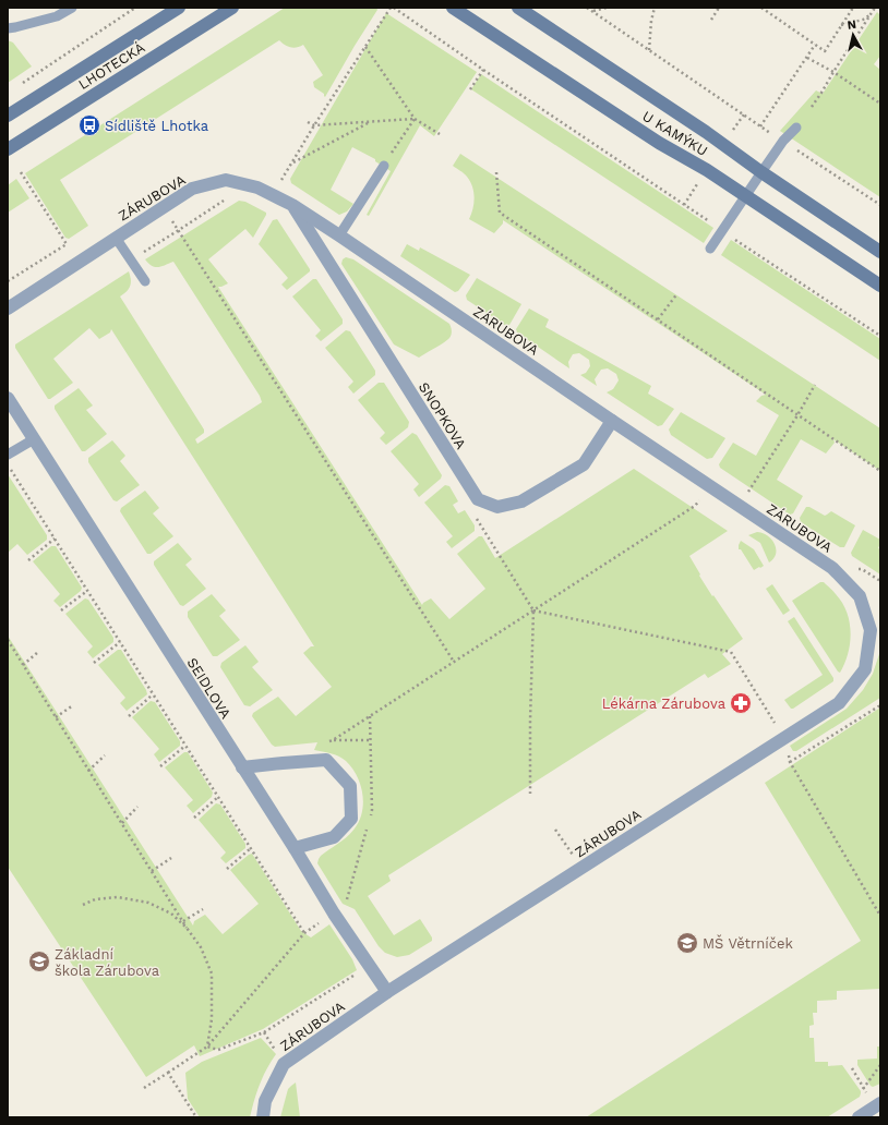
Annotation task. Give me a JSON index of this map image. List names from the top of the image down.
{
  "streets": {
    "street": [
      "LHOTECKÁ",
      "U KAMÝKU",
      "ZÁRUBOVA",
      "SNOPKOVA",
      "SEIDLOVA"
    ]
  },
  "crossings": [
    ["ZÁRUBOVA", "SNOPKOVA"],
    ["ZÁRUBOVA", "SEIDLOVA"]
  ],
  "places": {
    "bus stop": ["Sídliště Lhotka"],
    "pharmacy": ["Lékárna Zárubova"],
    "school or university": ["MŠ Větrníček", "Základní škola Zárubova"]
  },
  "north": "top"
}
